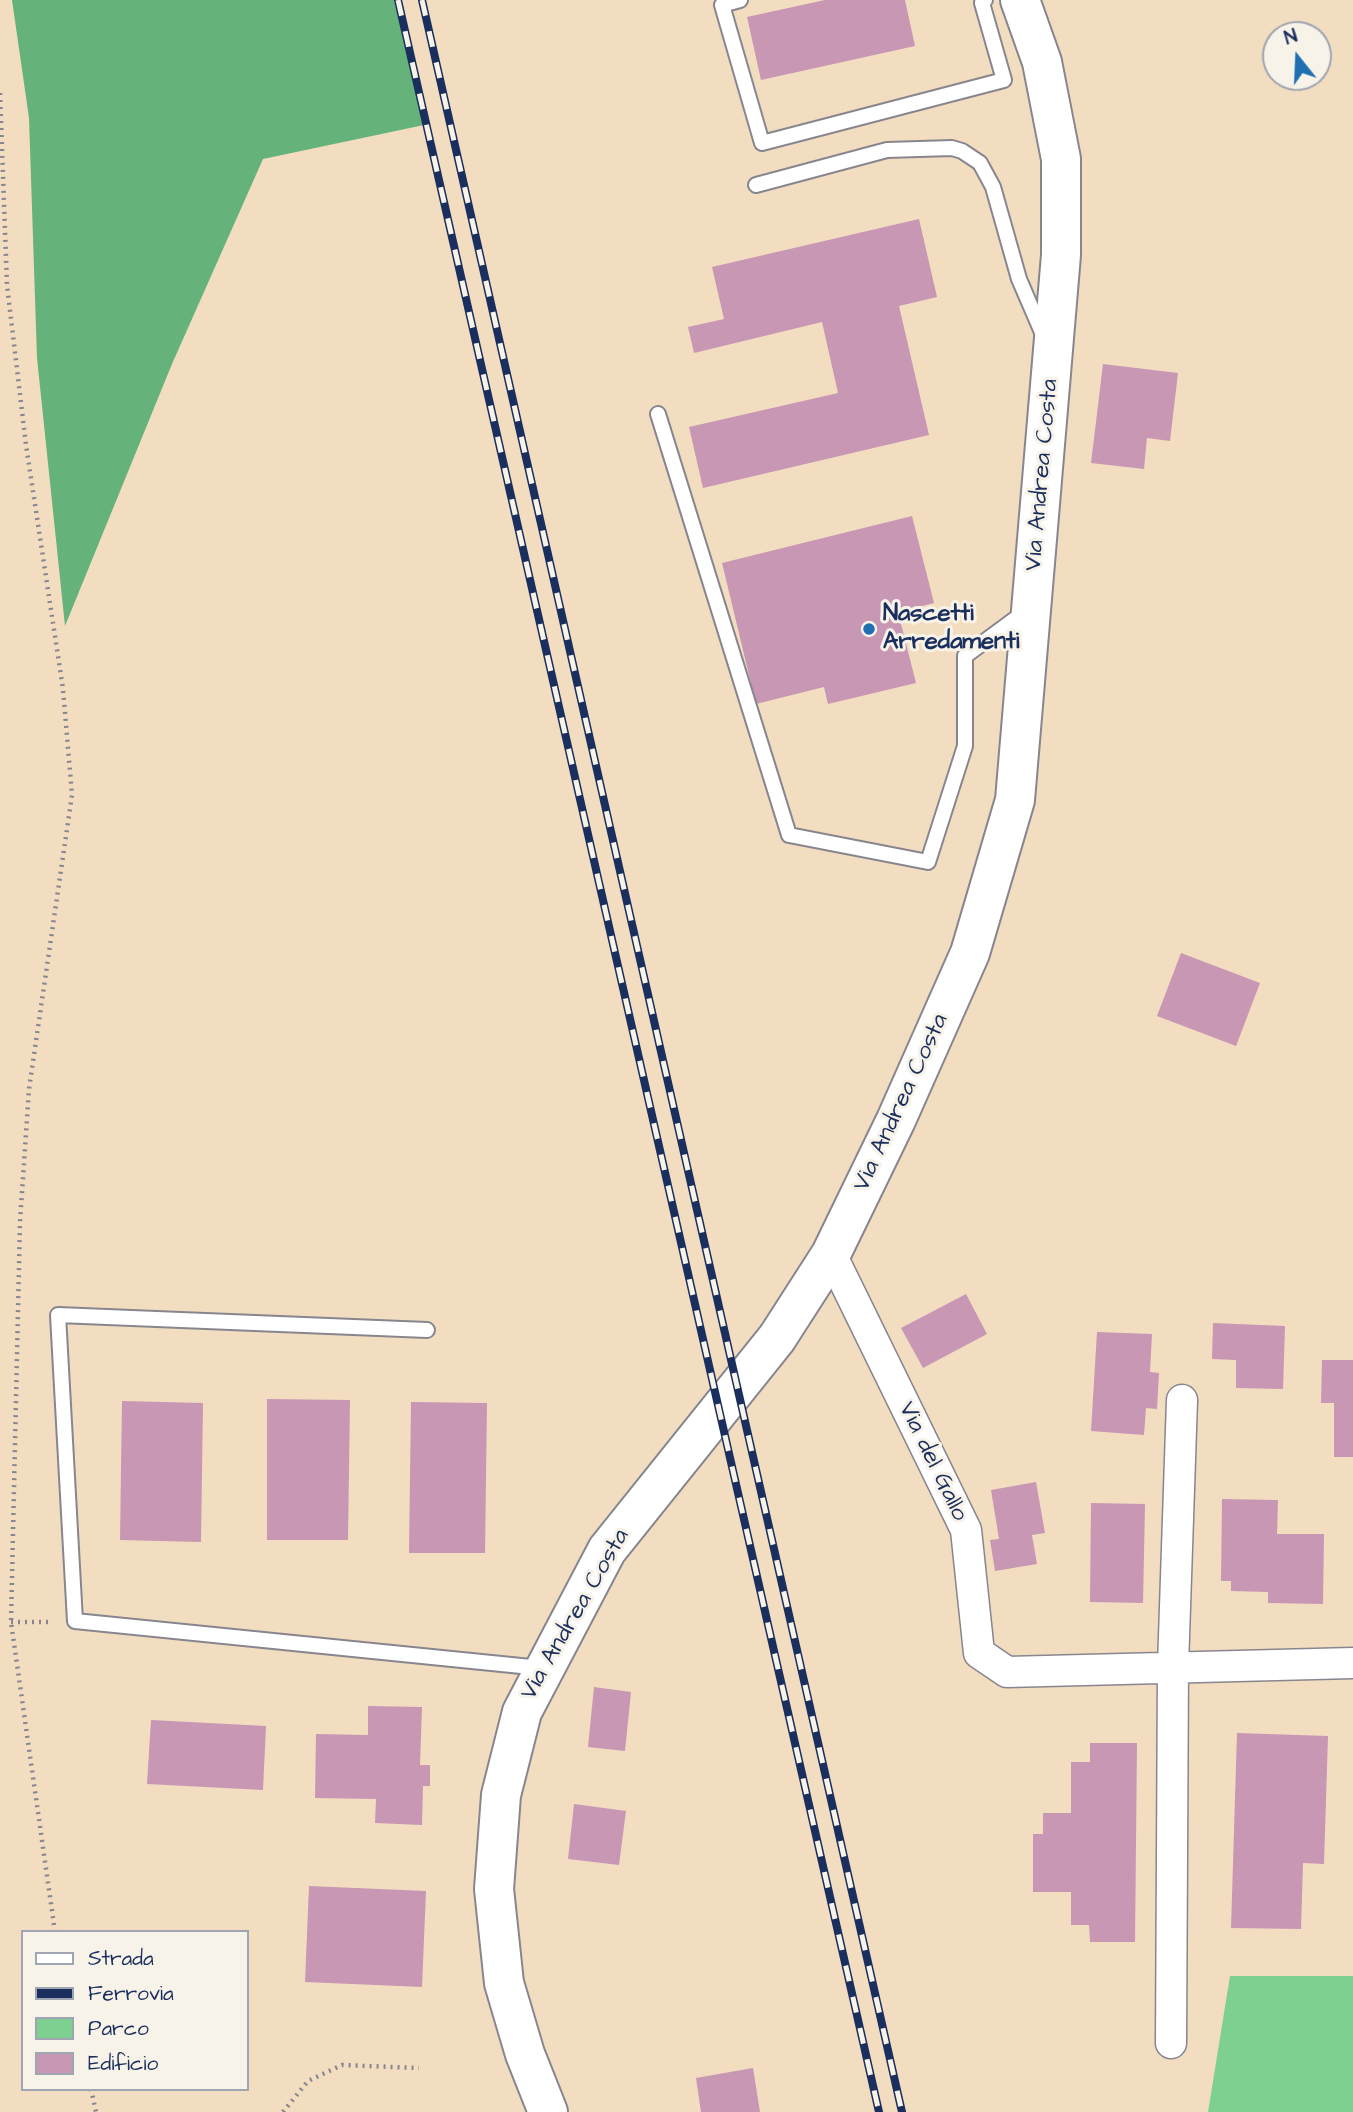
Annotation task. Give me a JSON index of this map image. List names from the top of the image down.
{
  "streets": {
    "main road": ["Via Andrea Costa"],
    "street": ["Via del Gallo"]
  },
  "crossings": [
    ["Via Andrea Costa", "Via del Gallo"]
  ],
  "places": ["Nascetti Arredamenti"],
  "legend": [
    "Strada",
    "Ferrovia",
    "Parco",
    "Edificio"
  ],
  "north": "top"
}
